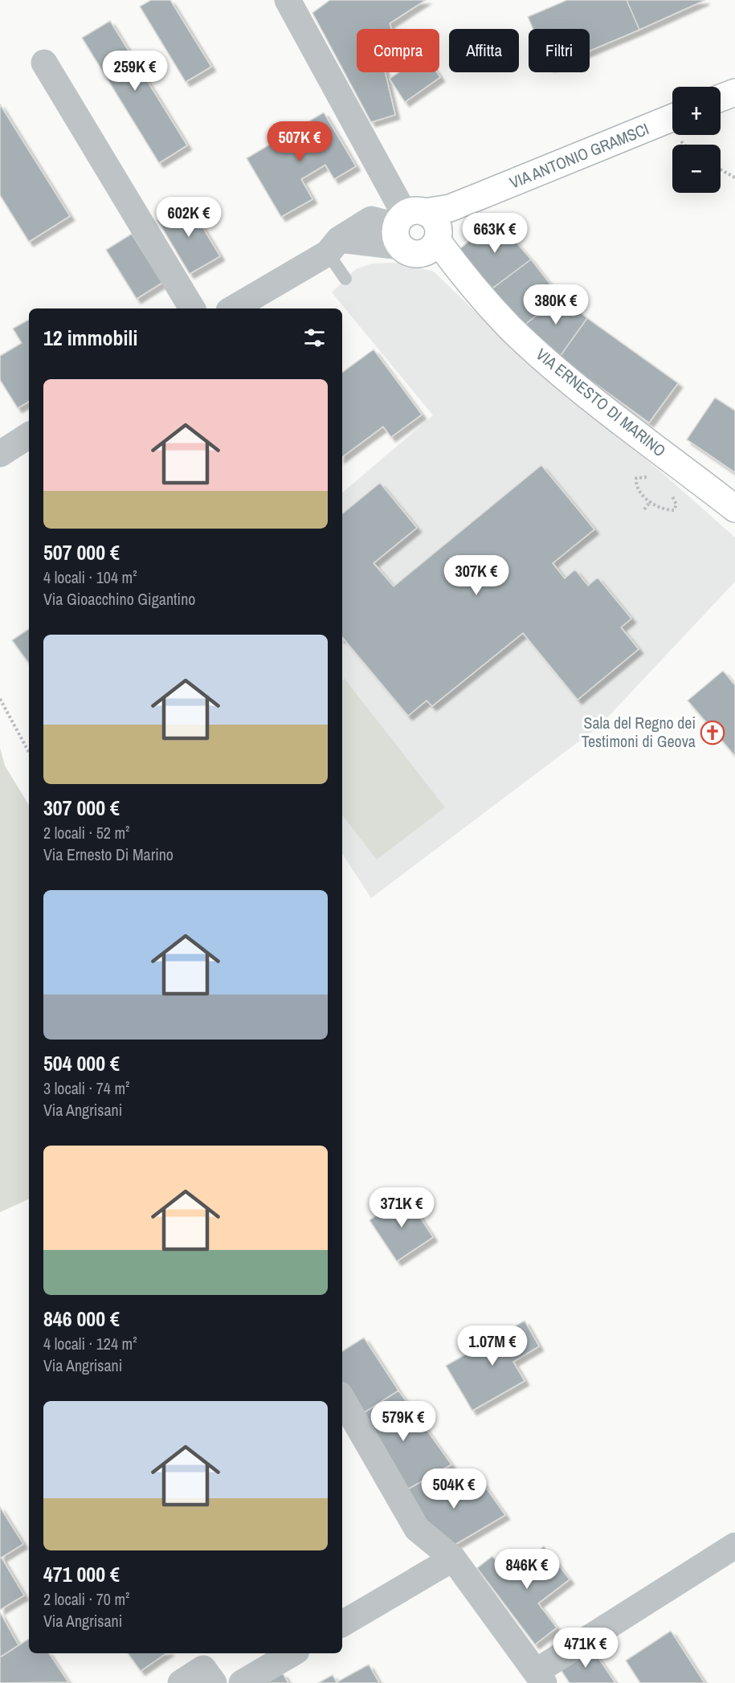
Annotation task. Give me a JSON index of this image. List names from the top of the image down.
{
  "streets": {
    "street": ["VIA ANTONIO GRAMSCI", "VIA ERNESTO DI MARINO"]
  },
  "crossings": [
    ["VIA ANTONIO GRAMSCI", "VIA ERNESTO DI MARINO"]
  ],
  "places": {
    "church": ["Sala del Regno dei Testimoni di Geova"]
  },
  "page": {
    "chip": ["Compra", "Affitta", "Filtri"],
    "price": [
      "259K €",
      "507K €",
      "602K €",
      "663K €",
      "380K €",
      "307K €",
      "371K €",
      "1.07M €",
      "579K €",
      "504K €",
      "846K €",
      "471K €"
    ],
    "map_buttons": ["+", "−"],
    "heading": "12 immobili",
    "list": [
      {
        "name": "507 000 €",
        "note": "4 locali · 104 m² · Via Gioacchino Gigantino"
      },
      {
        "name": "307 000 €",
        "note": "2 locali · 52 m² · Via Ernesto Di Marino"
      },
      {
        "name": "504 000 €",
        "note": "3 locali · 74 m² · Via Angrisani"
      },
      {
        "name": "846 000 €",
        "note": "4 locali · 124 m² · Via Angrisani"
      },
      {
        "name": "471 000 €",
        "note": "2 locali · 70 m² · Via Angrisani"
      }
    ]
  }
}
